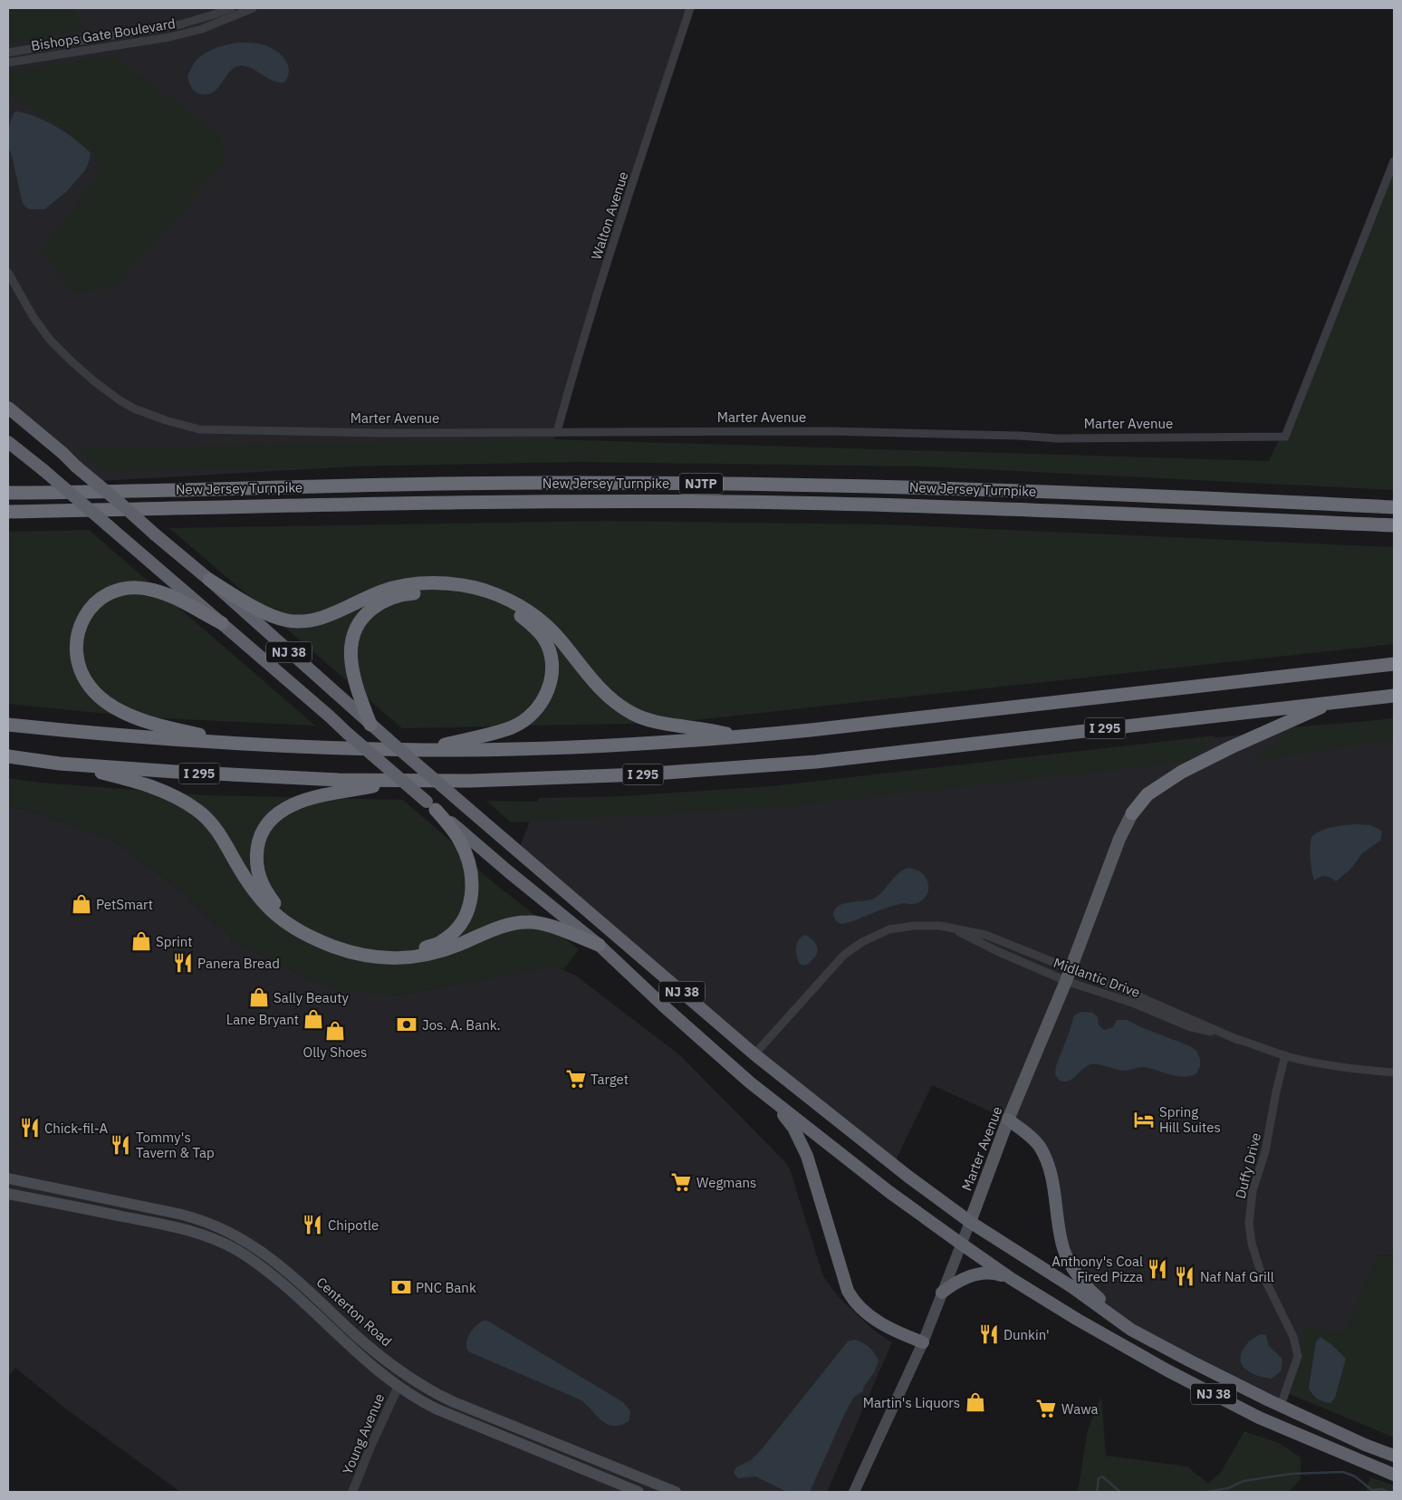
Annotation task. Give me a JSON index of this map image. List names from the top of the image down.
{
  "streets": {
    "highway": [
      "New Jersey Turnpike",
      "NJTP",
      "NJ 38",
      "I 295"
    ],
    "main road": ["Marter Avenue", "Centerton Road"],
    "street": [
      "Bishops Gate Boulevard",
      "Walton Avenue",
      "Midlantic Drive",
      "Duffy Drive",
      "Young Avenue"
    ]
  },
  "crossings": [
    ["Walton Avenue", "Marter Avenue"],
    ["Marter Avenue", "NJ 38"],
    ["Marter Avenue", "Midlantic Drive"],
    ["NJ 38", "Midlantic Drive"],
    ["NJ 38", "Duffy Drive"],
    ["Midlantic Drive", "Duffy Drive"],
    ["Centerton Road", "Young Avenue"]
  ],
  "places": {
    "shop": [
      "PetSmart",
      "Sprint",
      "Sally Beauty",
      "Lane Bryant",
      "Olly Shoes",
      "Martin's Liquors"
    ],
    "restaurant": [
      "Panera Bread",
      "Chick-fil-A",
      "Tommy's Tavern & Tap",
      "Chipotle",
      "Anthony's Coal Fired Pizza",
      "Naf Naf Grill",
      "Dunkin'"
    ],
    "bank": ["Jos. A. Bank.", "PNC Bank"],
    "supermarket": ["Target", "Wegmans", "Wawa"],
    "hotel": ["Spring Hill Suites"]
  }
}
